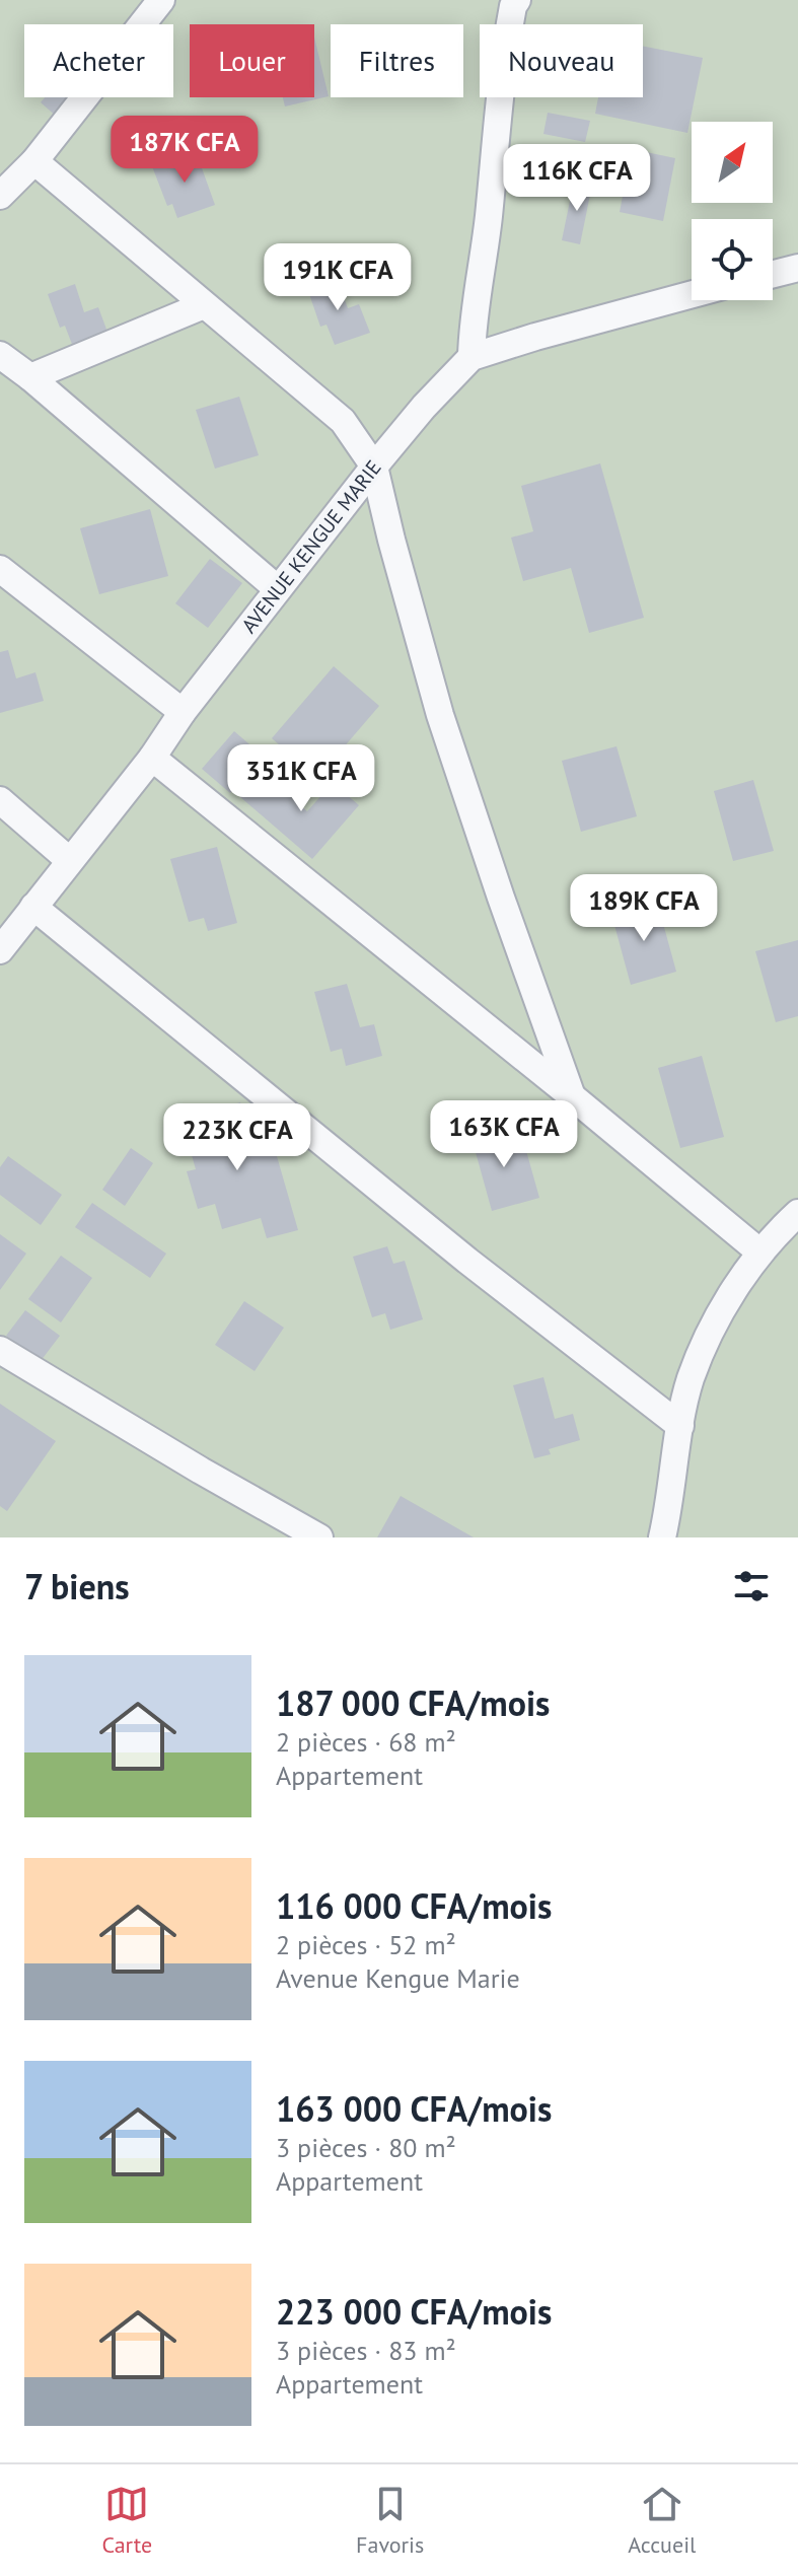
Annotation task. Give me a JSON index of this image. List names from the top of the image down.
{
  "streets": {
    "street": ["AVENUE KENGUE MARIE"]
  },
  "north": "top right",
  "page": {
    "chip": [
      "Acheter",
      "Louer",
      "Filtres",
      "Nouveau"
    ],
    "price": [
      "187K CFA",
      "116K CFA",
      "191K CFA",
      "351K CFA",
      "189K CFA",
      "163K CFA",
      "223K CFA"
    ],
    "heading": "7 biens",
    "list": [
      {
        "name": "187 000 CFA/mois",
        "note": "2 pièces · 68 m² · Appartement"
      },
      {
        "name": "116 000 CFA/mois",
        "note": "2 pièces · 52 m² · Avenue Kengue Marie"
      },
      {
        "name": "163 000 CFA/mois",
        "note": "3 pièces · 80 m² · Appartement"
      },
      {
        "name": "223 000 CFA/mois",
        "note": "3 pièces · 83 m² · Appartement"
      }
    ],
    "tabs": ["Carte", "Favoris", "Accueil"]
  }
}
